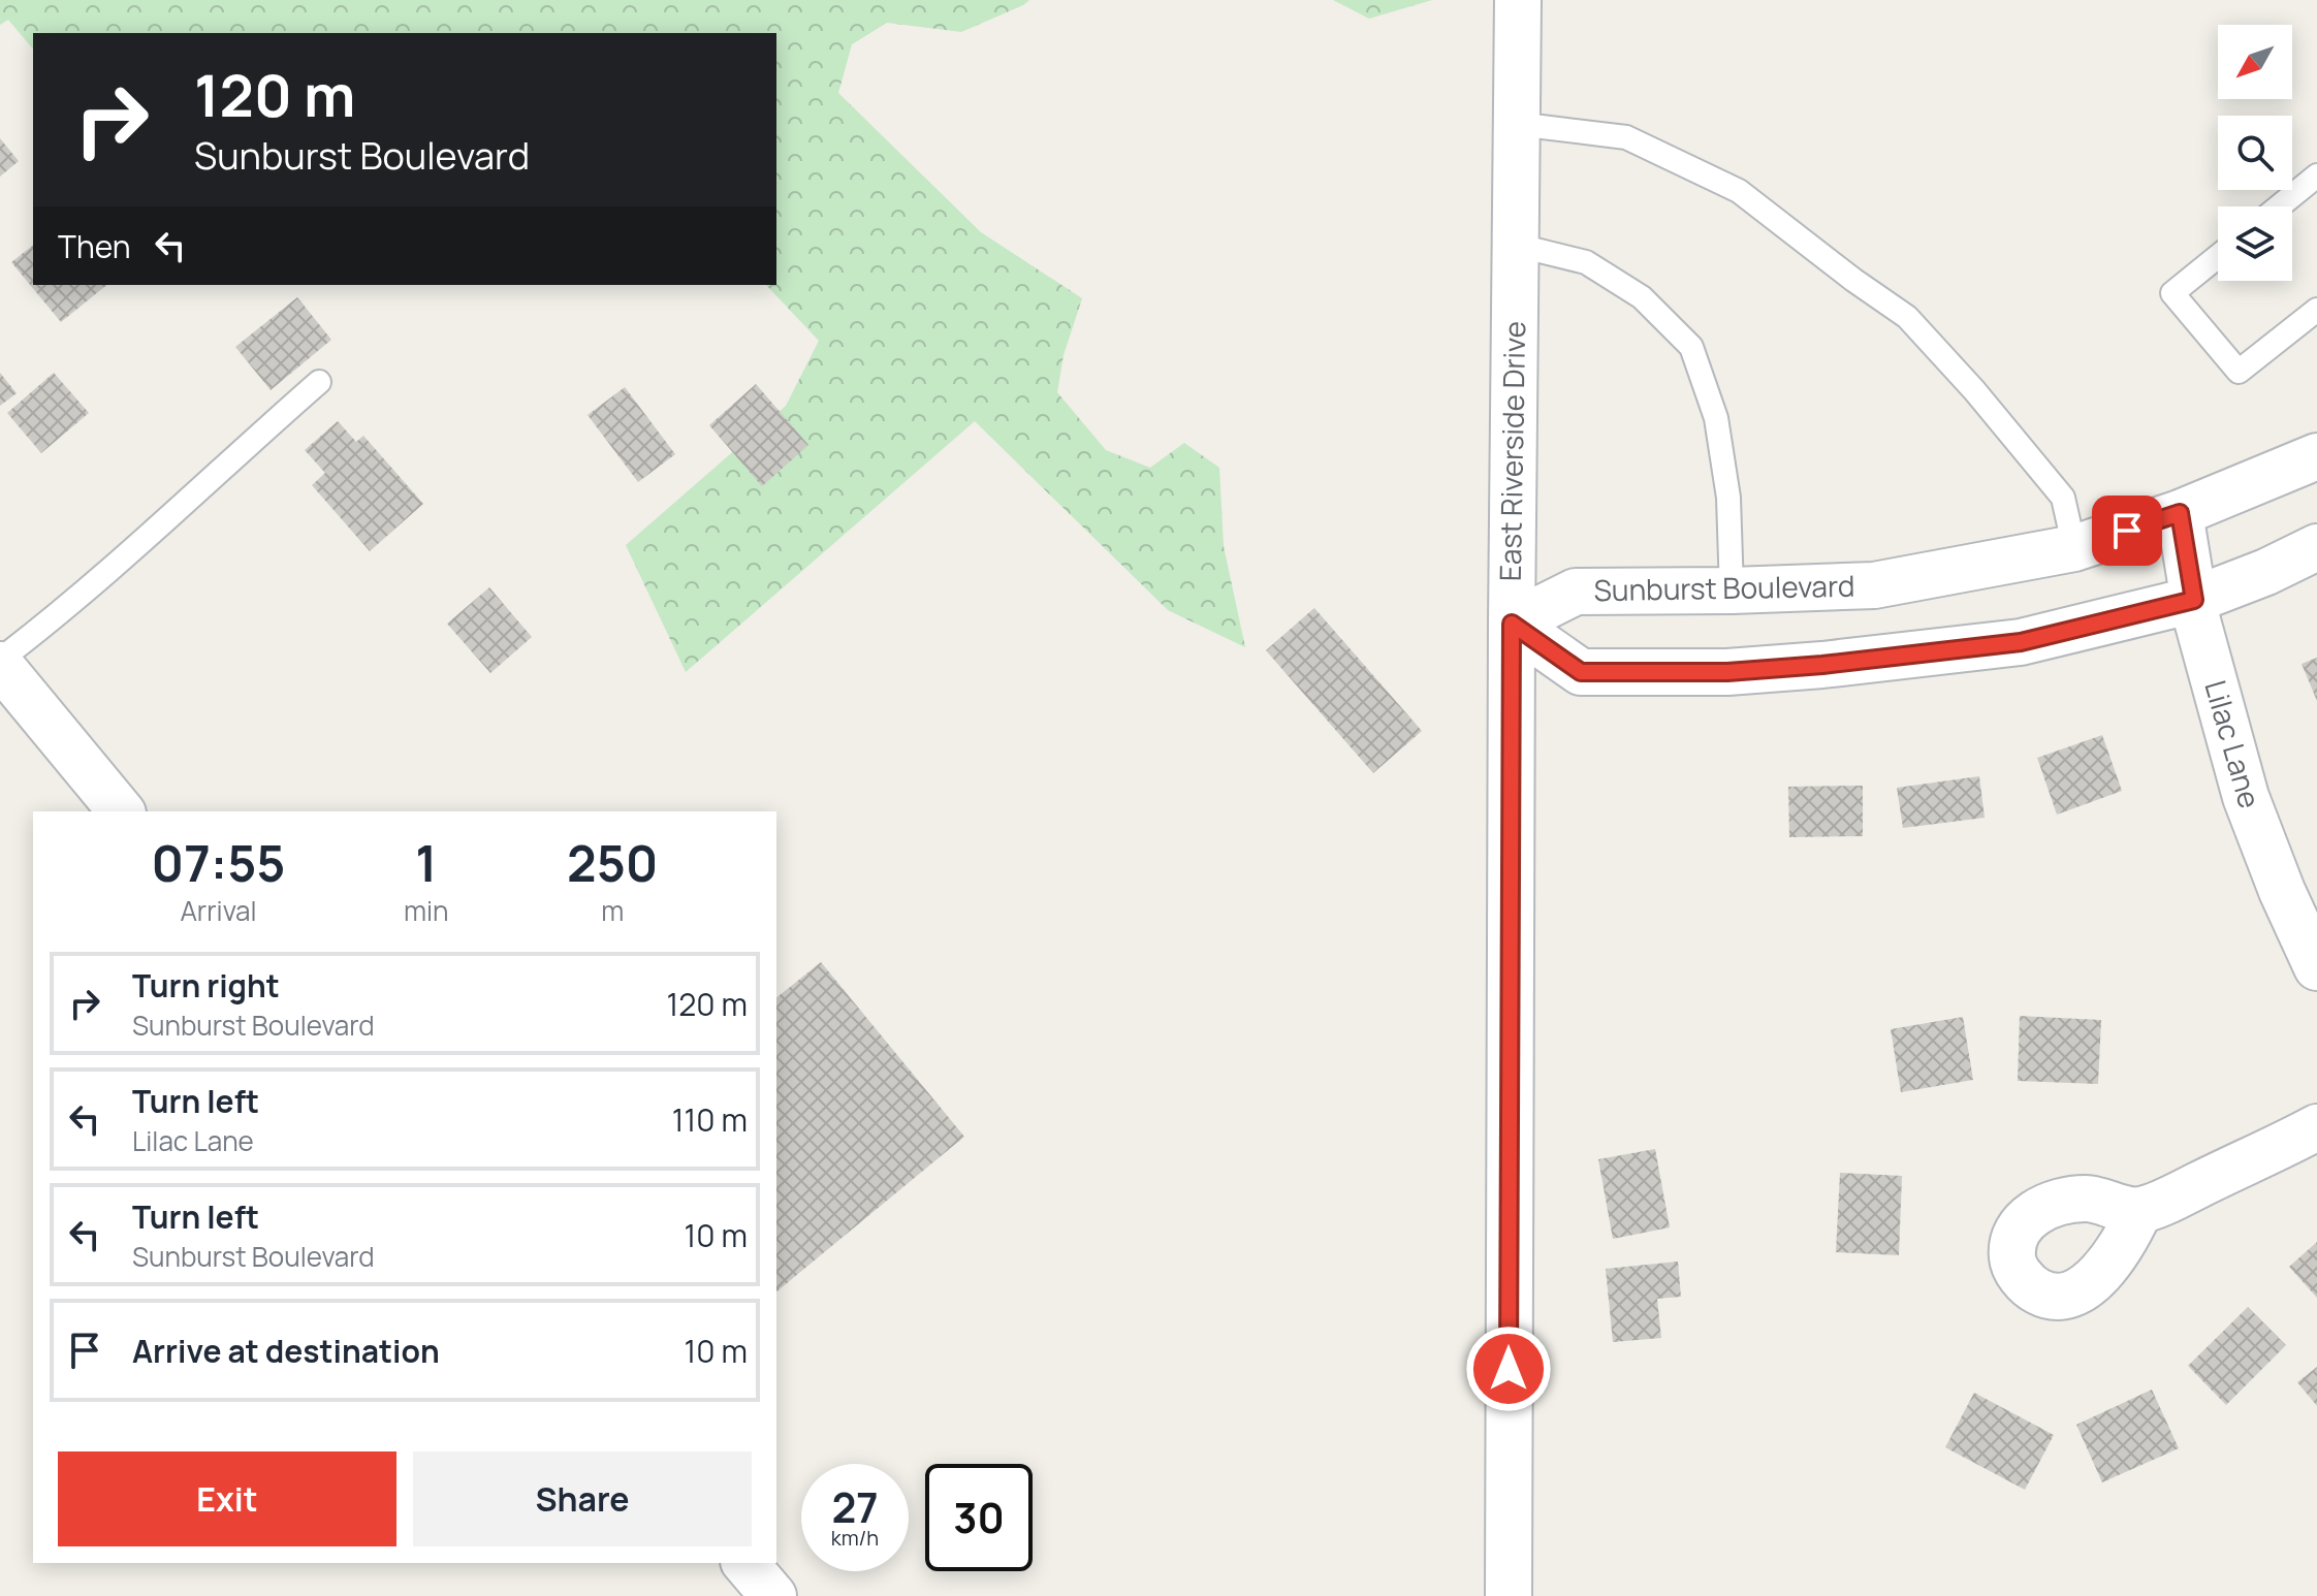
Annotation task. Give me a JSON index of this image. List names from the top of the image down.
{
  "streets": {
    "street": ["East Riverside Drive", "Sunburst Boulevard", "Lilac Lane"]
  },
  "crossings": [
    ["East Riverside Drive", "Sunburst Boulevard"],
    ["Sunburst Boulevard", "Lilac Lane"]
  ],
  "north": "bottom left",
  "page": {
    "turn": ["120 m", "Sunburst Boulevard"],
    "then": "Then",
    "eta": [
      "07:55",
      "Arrival",
      "1",
      "min",
      "250",
      "m"
    ],
    "list": [
      {
        "name": "Turn right",
        "note": "Sunburst Boulevard",
        "value": "120 m"
      },
      {
        "name": "Turn left",
        "note": "Lilac Lane",
        "value": "110 m"
      },
      {
        "name": "Turn left",
        "note": "Sunburst Boulevard",
        "value": "10 m"
      },
      {
        "name": "Arrive at destination",
        "value": "10 m"
      }
    ],
    "buttons": ["Exit", "Share"],
    "speed": "27 km/h",
    "limit": "30"
  }
}
